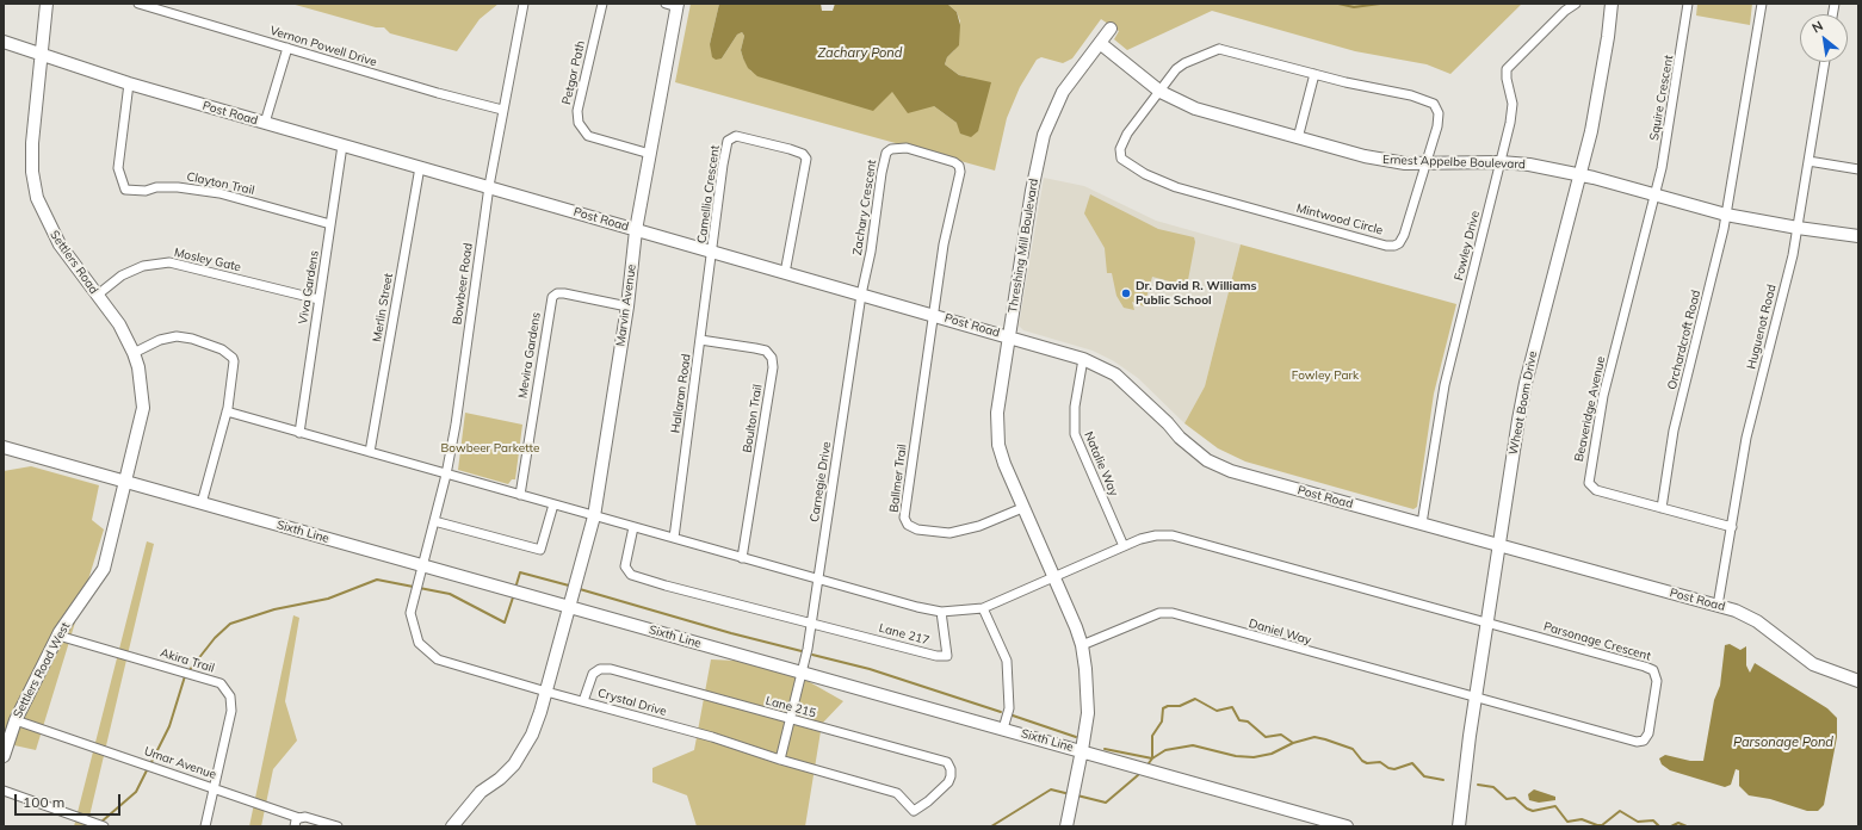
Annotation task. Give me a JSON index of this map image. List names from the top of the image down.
{
  "streets": {
    "street": [
      "Vernon Powell Drive",
      "Petgor Path",
      "Squire Crescent",
      "Post Road",
      "Ernest Appelbe Boulevard",
      "Clayton Trail",
      "Camellia Crescent",
      "Zachary Crescent",
      "Mintwood Circle",
      "Threshing Mill Boulevard",
      "Fowley Drive",
      "Mosley Gate",
      "Settlers Road",
      "Bowbeer Road",
      "Viva Gardens",
      "Marvin Avenue",
      "Merlin Street",
      "Huguenot Road",
      "Orchardcroft Road",
      "Mevira Gardens",
      "Hallaran Road",
      "Wheat Boom Drive",
      "Beaveridge Avenue",
      "Boulton Trail",
      "Natalie Way",
      "Ballmer Trail",
      "Carnegie Drive",
      "Sixth Line",
      "Daniel Way",
      "Lane 217",
      "Parsonage Crescent",
      "Akira Trail",
      "Settlers Road West",
      "Crystal Drive",
      "Lane 215",
      "Umar Avenue"
    ]
  },
  "crossings": [
    ["Vernon Powell Drive", "Bowbeer Road"],
    ["Petgor Path", "Marvin Avenue"],
    ["Squire Crescent", "Ernest Appelbe Boulevard"],
    ["Squire Crescent", "Beaveridge Avenue"],
    ["Post Road", "Clayton Trail"],
    ["Post Road", "Camellia Crescent"],
    ["Post Road", "Zachary Crescent"],
    ["Post Road", "Threshing Mill Boulevard"],
    ["Post Road", "Fowley Drive"],
    ["Post Road", "Settlers Road"],
    ["Post Road", "Bowbeer Road"],
    ["Post Road", "Viva Gardens"],
    ["Post Road", "Marvin Avenue"],
    ["Post Road", "Merlin Street"],
    ["Post Road", "Huguenot Road"],
    ["Post Road", "Hallaran Road"],
    ["Post Road", "Wheat Boom Drive"],
    ["Post Road", "Natalie Way"],
    ["Post Road", "Ballmer Trail"],
    ["Post Road", "Carnegie Drive"],
    ["Ernest Appelbe Boulevard", "Mintwood Circle"],
    ["Ernest Appelbe Boulevard", "Threshing Mill Boulevard"],
    ["Ernest Appelbe Boulevard", "Fowley Drive"],
    ["Ernest Appelbe Boulevard", "Huguenot Road"],
    ["Ernest Appelbe Boulevard", "Orchardcroft Road"],
    ["Ernest Appelbe Boulevard", "Wheat Boom Drive"],
    ["Ernest Appelbe Boulevard", "Beaveridge Avenue"],
    ["Clayton Trail", "Viva Gardens"],
    ["Camellia Crescent", "Hallaran Road"],
    ["Zachary Crescent", "Ballmer Trail"],
    ["Zachary Crescent", "Carnegie Drive"],
    ["Threshing Mill Boulevard", "Ballmer Trail"],
    ["Threshing Mill Boulevard", "Sixth Line"],
    ["Threshing Mill Boulevard", "Daniel Way"],
    ["Mosley Gate", "Settlers Road"],
    ["Mosley Gate", "Viva Gardens"],
    ["Settlers Road", "Sixth Line"],
    ["Settlers Road", "Settlers Road West"],
    ["Bowbeer Road", "Sixth Line"],
    ["Bowbeer Road", "Crystal Drive"],
    ["Marvin Avenue", "Mevira Gardens"],
    ["Marvin Avenue", "Sixth Line"],
    ["Marvin Avenue", "Crystal Drive"],
    ["Huguenot Road", "Beaveridge Avenue"],
    ["Orchardcroft Road", "Beaveridge Avenue"],
    ["Hallaran Road", "Boulton Trail"],
    ["Wheat Boom Drive", "Daniel Way"],
    ["Wheat Boom Drive", "Parsonage Crescent"],
    ["Carnegie Drive", "Sixth Line"],
    ["Carnegie Drive", "Lane 217"],
    ["Carnegie Drive", "Crystal Drive"],
    ["Carnegie Drive", "Lane 215"],
    ["Sixth Line", "Settlers Road West"],
    ["Sixth Line", "Crystal Drive"],
    ["Daniel Way", "Parsonage Crescent"],
    ["Akira Trail", "Settlers Road West"],
    ["Akira Trail", "Umar Avenue"],
    ["Settlers Road West", "Umar Avenue"],
    ["Crystal Drive", "Lane 215"]
  ],
  "water": ["Zachary Pond", "Parsonage Pond"],
  "parks": ["Fowley Park", "Bowbeer Parkette"],
  "places": ["Dr. David R. Williams Public School"],
  "scale_bar": "100 m",
  "north": "top left"
}
